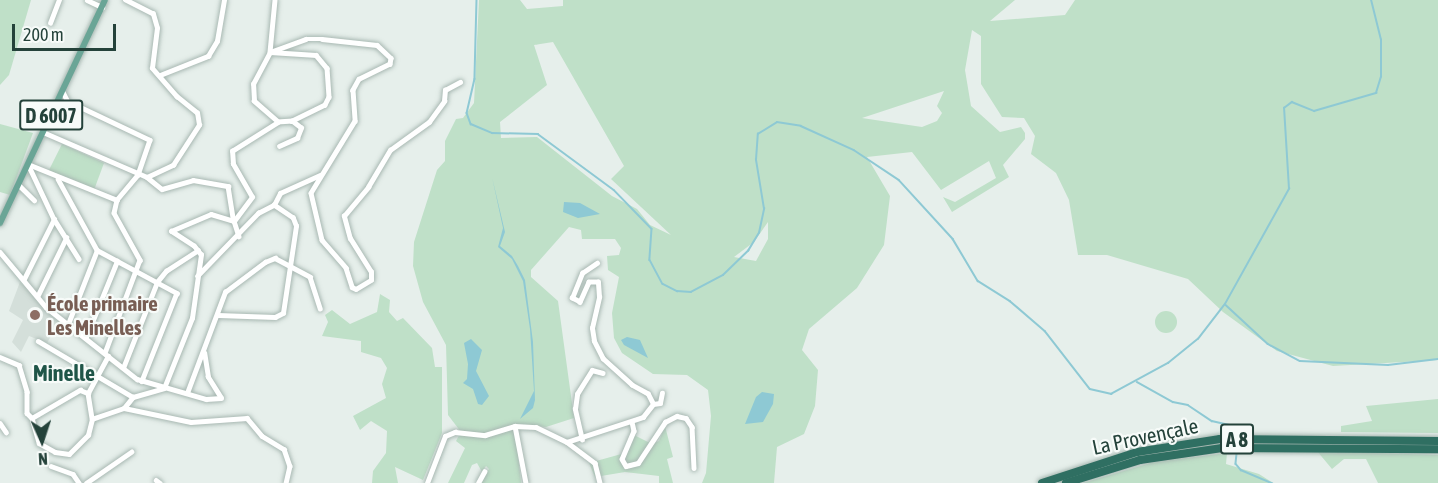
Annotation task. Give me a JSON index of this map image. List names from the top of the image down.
{
  "streets": {
    "highway": ["La Provençale", "A 8"],
    "main road": ["D 6007"]
  },
  "districts": ["Minelle"],
  "places": ["École primaire Les Minelles"],
  "scale_bar": "200 m",
  "north": "bottom"
}
